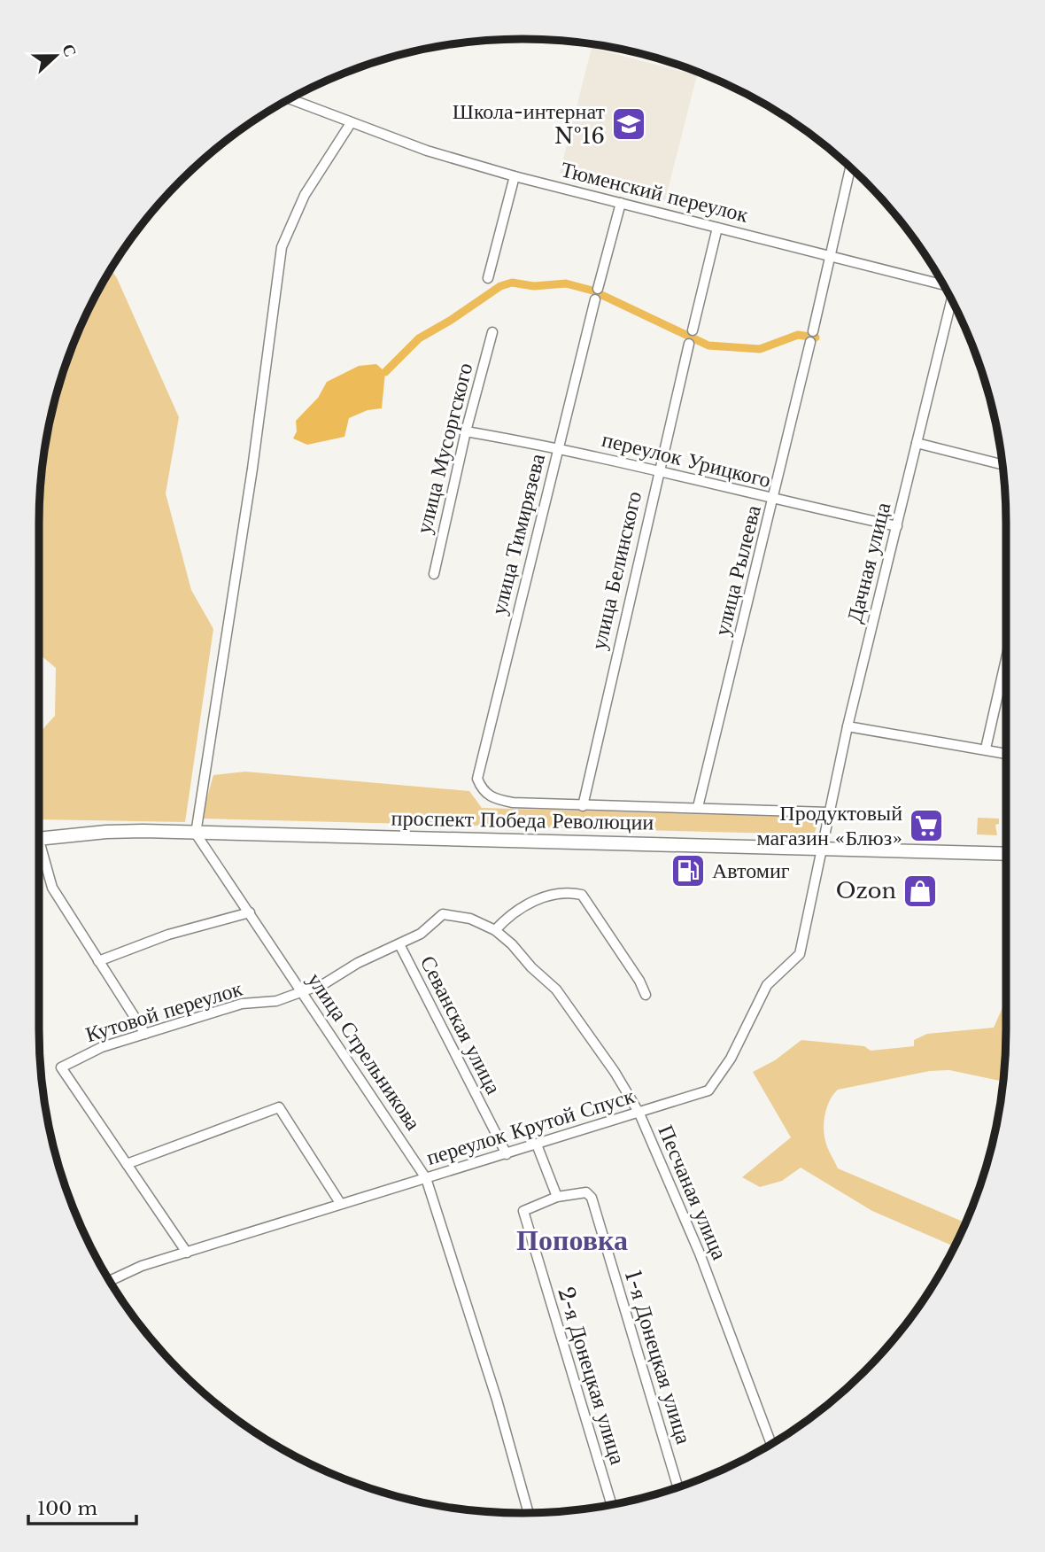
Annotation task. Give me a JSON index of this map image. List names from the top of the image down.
{
  "streets": {
    "main road": ["проспект Победа Революции"],
    "street": [
      "Тюменский переулок",
      "улица Мусоргского",
      "переулок Урицкого",
      "улица Тимирязева",
      "Дачная улица",
      "улица Белинского",
      "улица Рылеева",
      "Кутовой переулок",
      "Севанская улица",
      "улица Стрельникова",
      "переулок Крутой Спуск",
      "Песчаная улица",
      "1-я Донецкая улица",
      "2-я Донецкая улица"
    ]
  },
  "crossings": [
    ["улица Мусоргского", "переулок Урицкого"],
    ["переулок Урицкого", "улица Тимирязева"],
    ["переулок Урицкого", "Дачная улица"],
    ["переулок Урицкого", "улица Белинского"],
    ["переулок Урицкого", "улица Рылеева"],
    ["улица Тимирязева", "улица Белинского"],
    ["Дачная улица", "проспект Победа Революции"],
    ["Дачная улица", "переулок Крутой Спуск"],
    ["проспект Победа Революции", "улица Стрельникова"],
    ["проспект Победа Революции", "переулок Крутой Спуск"],
    ["Кутовой переулок", "Севанская улица"],
    ["Кутовой переулок", "улица Стрельникова"],
    ["Кутовой переулок", "Песчаная улица"],
    ["Севанская улица", "переулок Крутой Спуск"],
    ["улица Стрельникова", "переулок Крутой Спуск"],
    ["переулок Крутой Спуск", "Песчаная улица"],
    ["1-я Донецкая улица", "2-я Донецкая улица"]
  ],
  "districts": ["Поповка"],
  "places": {
    "school or university": ["Школа-интернат №16"],
    "supermarket": ["Продуктовый магазин «Блюз»"],
    "fuel station": ["Автомиг"],
    "shop": ["Ozon"]
  },
  "scale_bar": "100 m",
  "north": "right"
}
